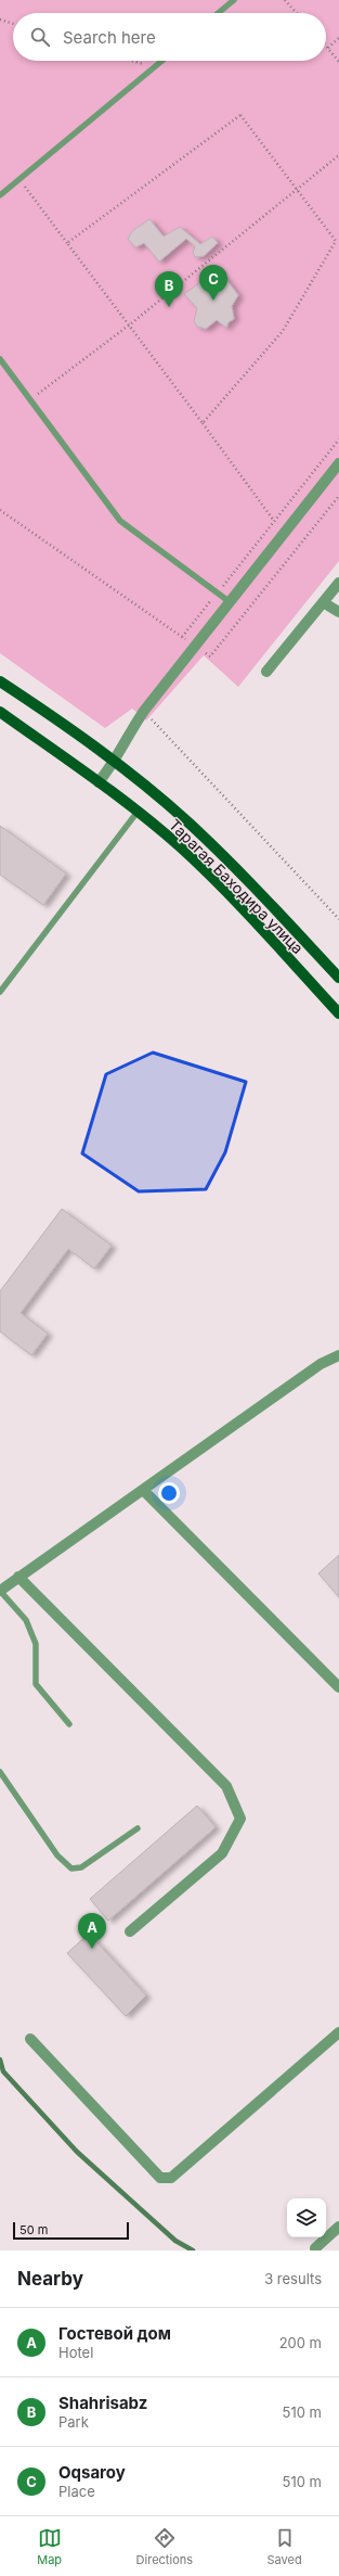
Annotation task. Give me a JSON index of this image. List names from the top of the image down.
{
  "streets": {
    "main road": ["Тарагая Баходира улица"]
  },
  "scale_bar": "50 m",
  "page": {
    "search": "Search here",
    "pins": ["C", "B", "A"],
    "scale": "50 m",
    "heading": ["Nearby", "3 results"],
    "list": [
      {
        "mark": "A",
        "name": "Гостевой дом",
        "note": "Hotel",
        "value": "200 m"
      },
      {
        "mark": "B",
        "name": "Shahrisabz",
        "note": "Park",
        "value": "510 m"
      },
      {
        "mark": "C",
        "name": "Oqsaroy",
        "note": "Place",
        "value": "510 m"
      }
    ],
    "nav": ["Map", "Directions", "Saved"]
  }
}
